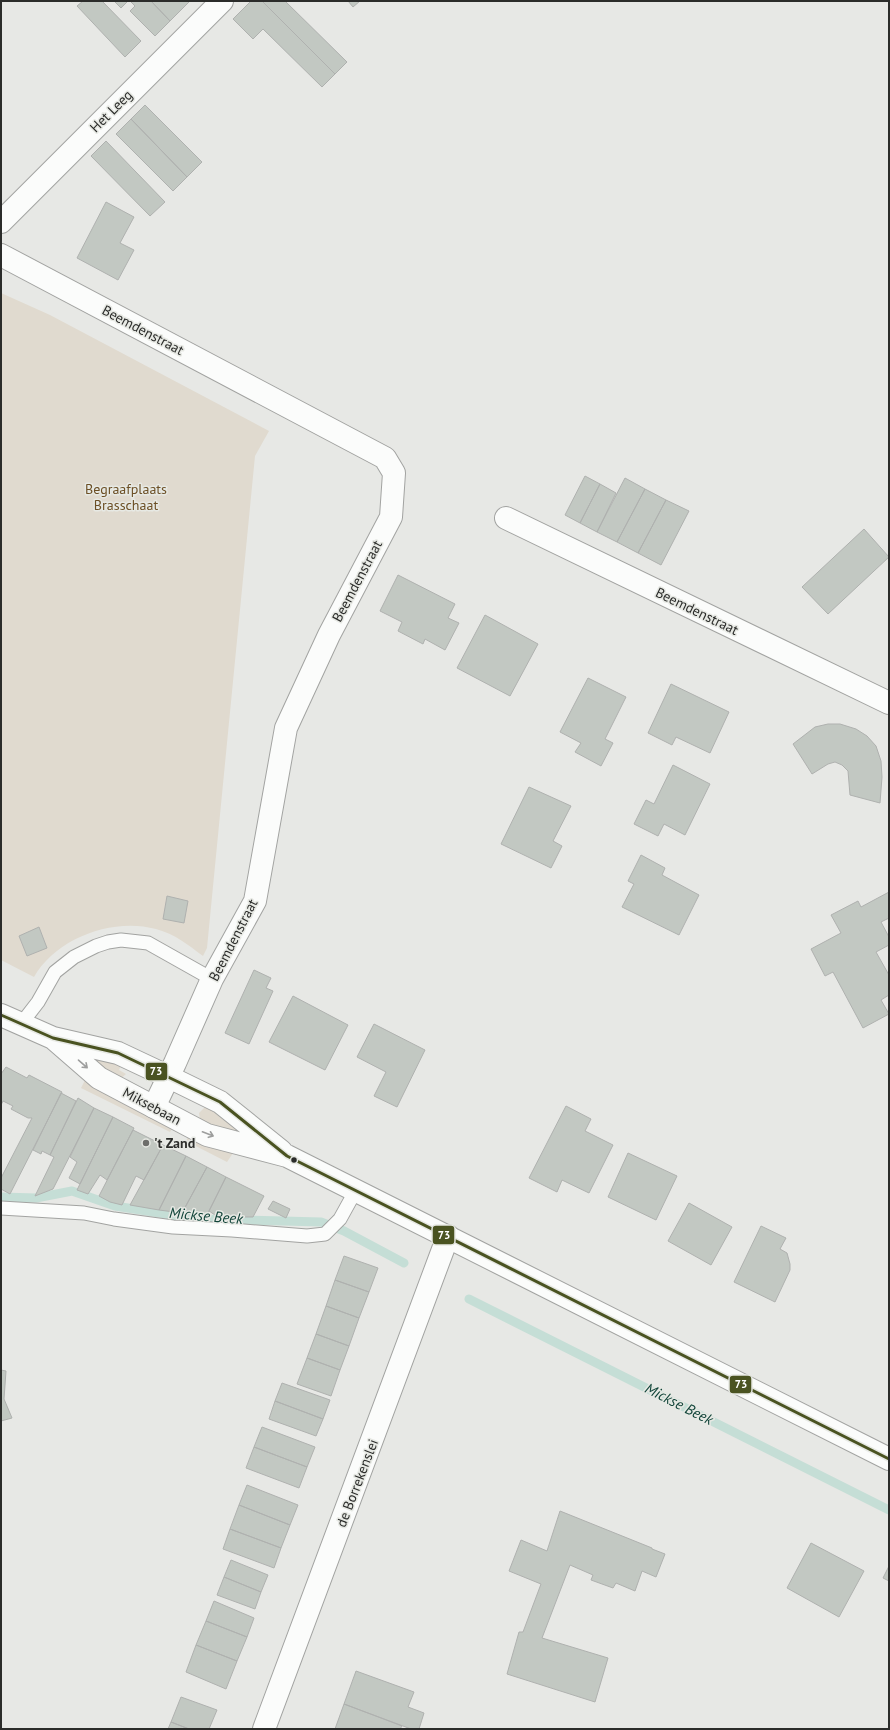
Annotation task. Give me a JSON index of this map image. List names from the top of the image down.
{
  "streets": {
    "street": [
      "Het Leeg",
      "Beemdenstraat",
      "Miksebaan",
      "de Borrekenslei"
    ]
  },
  "crossings": [
    ["Beemdenstraat", "Miksebaan"],
    ["Miksebaan", "de Borrekenslei"]
  ],
  "water": ["Mickse Beek"],
  "parks": ["Begraafplaats Brasschaat"],
  "places": ["'t Zand"],
  "lines": ["transit line 73"]
}
